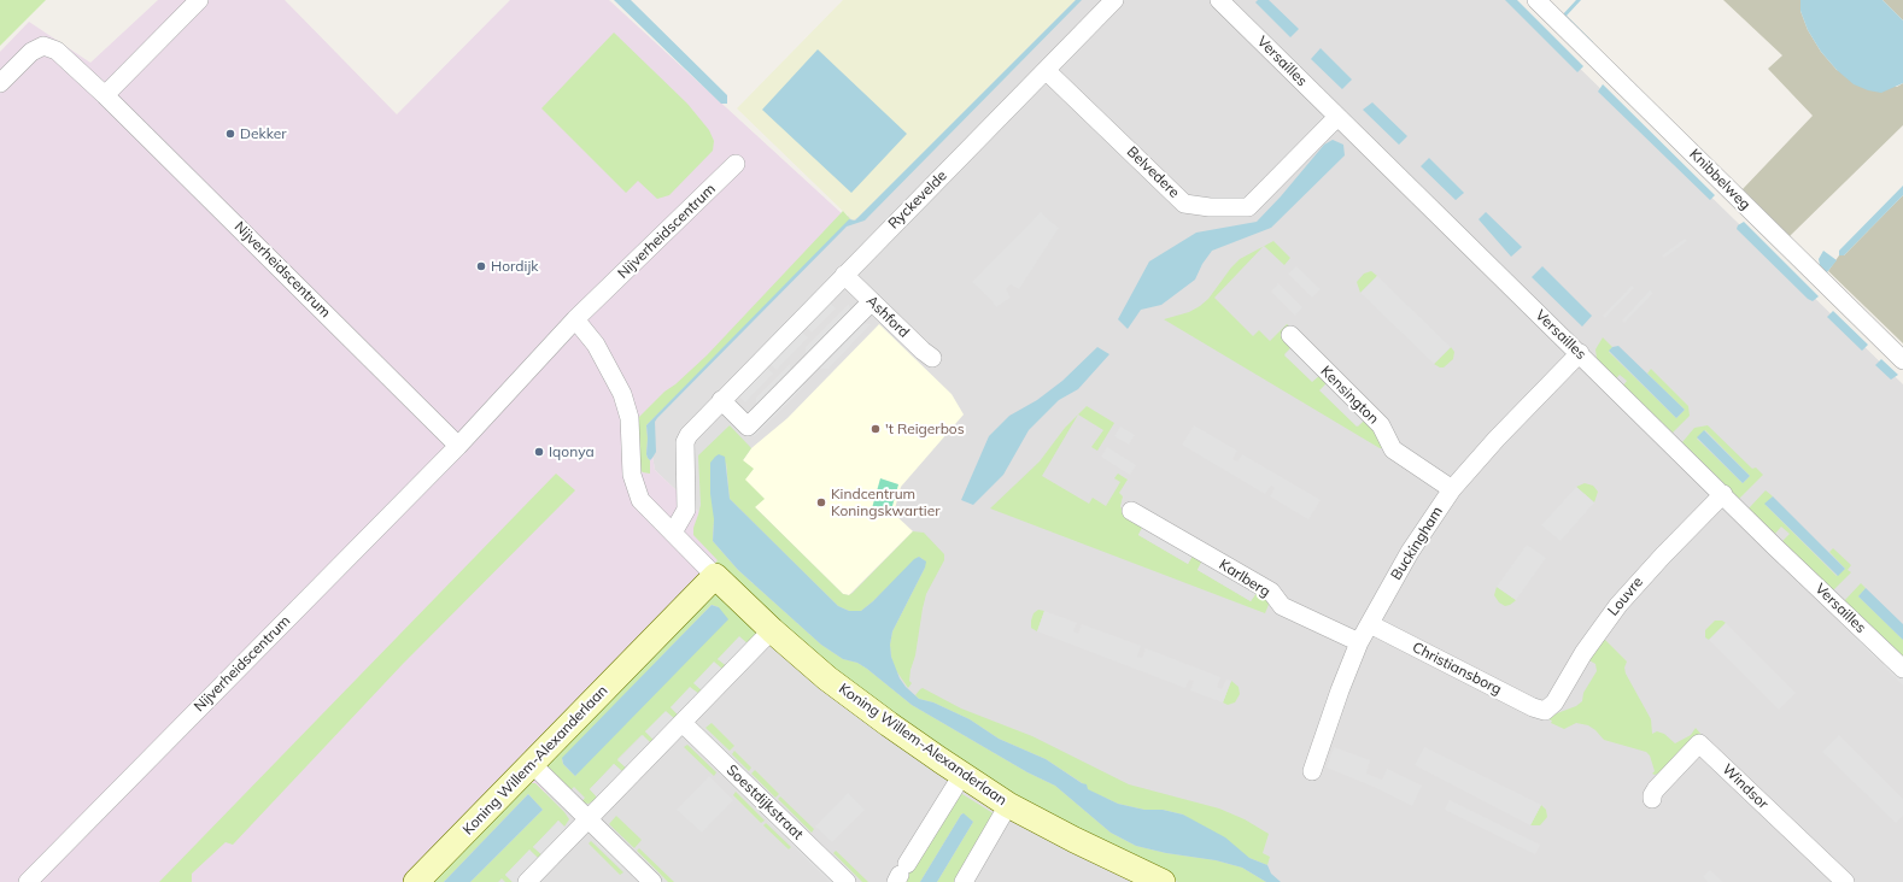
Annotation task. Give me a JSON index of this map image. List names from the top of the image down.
{
  "streets": {
    "street": [
      "Versailles",
      "Belvedere",
      "Knibbelweg",
      "Ryckevelde",
      "Nijverheidscentrum",
      "Ashford",
      "Kensington",
      "Buckingham",
      "Karlberg",
      "Louvre",
      "Christiansborg",
      "Koning Willem-Alexanderlaan",
      "Windsor",
      "Soestdijkstraat"
    ]
  },
  "crossings": [
    ["Versailles", "Belvedere"],
    ["Versailles", "Buckingham"],
    ["Versailles", "Louvre"],
    ["Belvedere", "Ryckevelde"],
    ["Ryckevelde", "Ashford"],
    ["Ryckevelde", "Koning Willem-Alexanderlaan"],
    ["Nijverheidscentrum", "Koning Willem-Alexanderlaan"],
    ["Kensington", "Buckingham"],
    ["Buckingham", "Karlberg"],
    ["Buckingham", "Christiansborg"],
    ["Louvre", "Christiansborg"]
  ],
  "places": [
    "Dekker",
    "Hordijk",
    "'t Reigerbos",
    "Iqonya",
    "Kindcentrum Koningskwartier"
  ]
}
